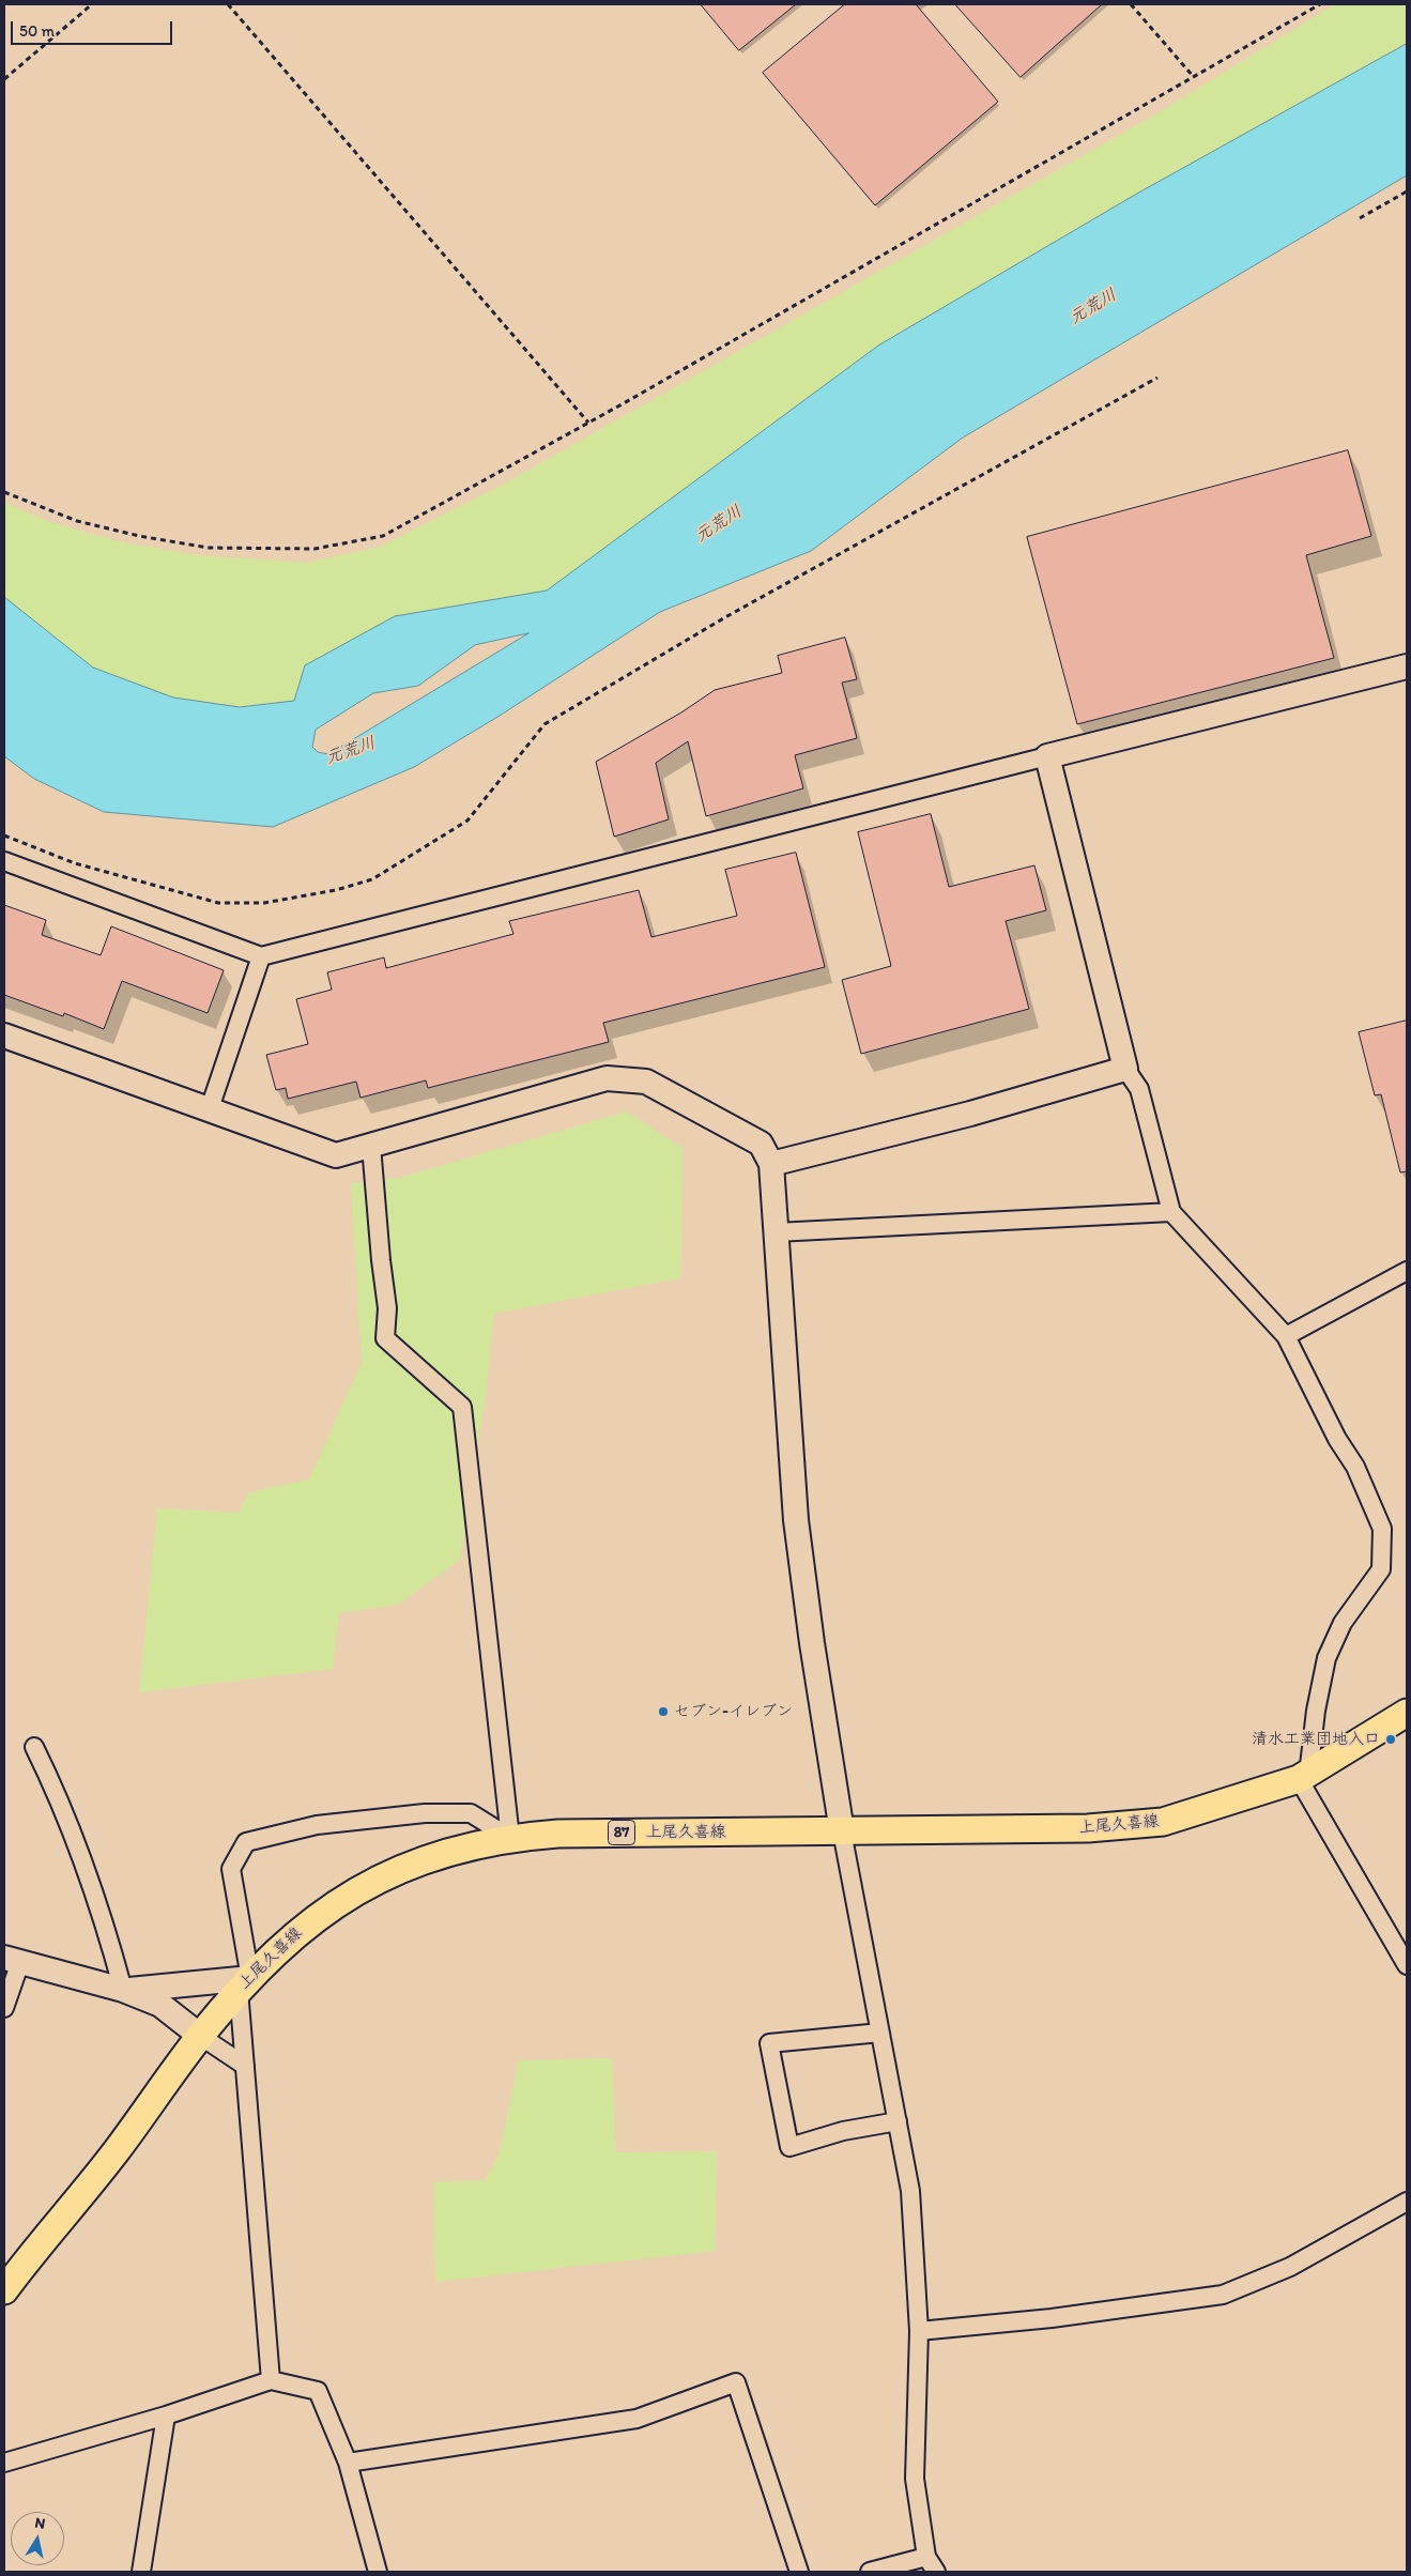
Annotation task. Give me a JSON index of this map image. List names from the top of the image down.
{
  "streets": {
    "main road": ["上尾久喜線", "87"]
  },
  "water": ["元荒川"],
  "places": ["セブン-イレブン", "清水工業団地入口"],
  "scale_bar": "50 m",
  "north": "top"
}
